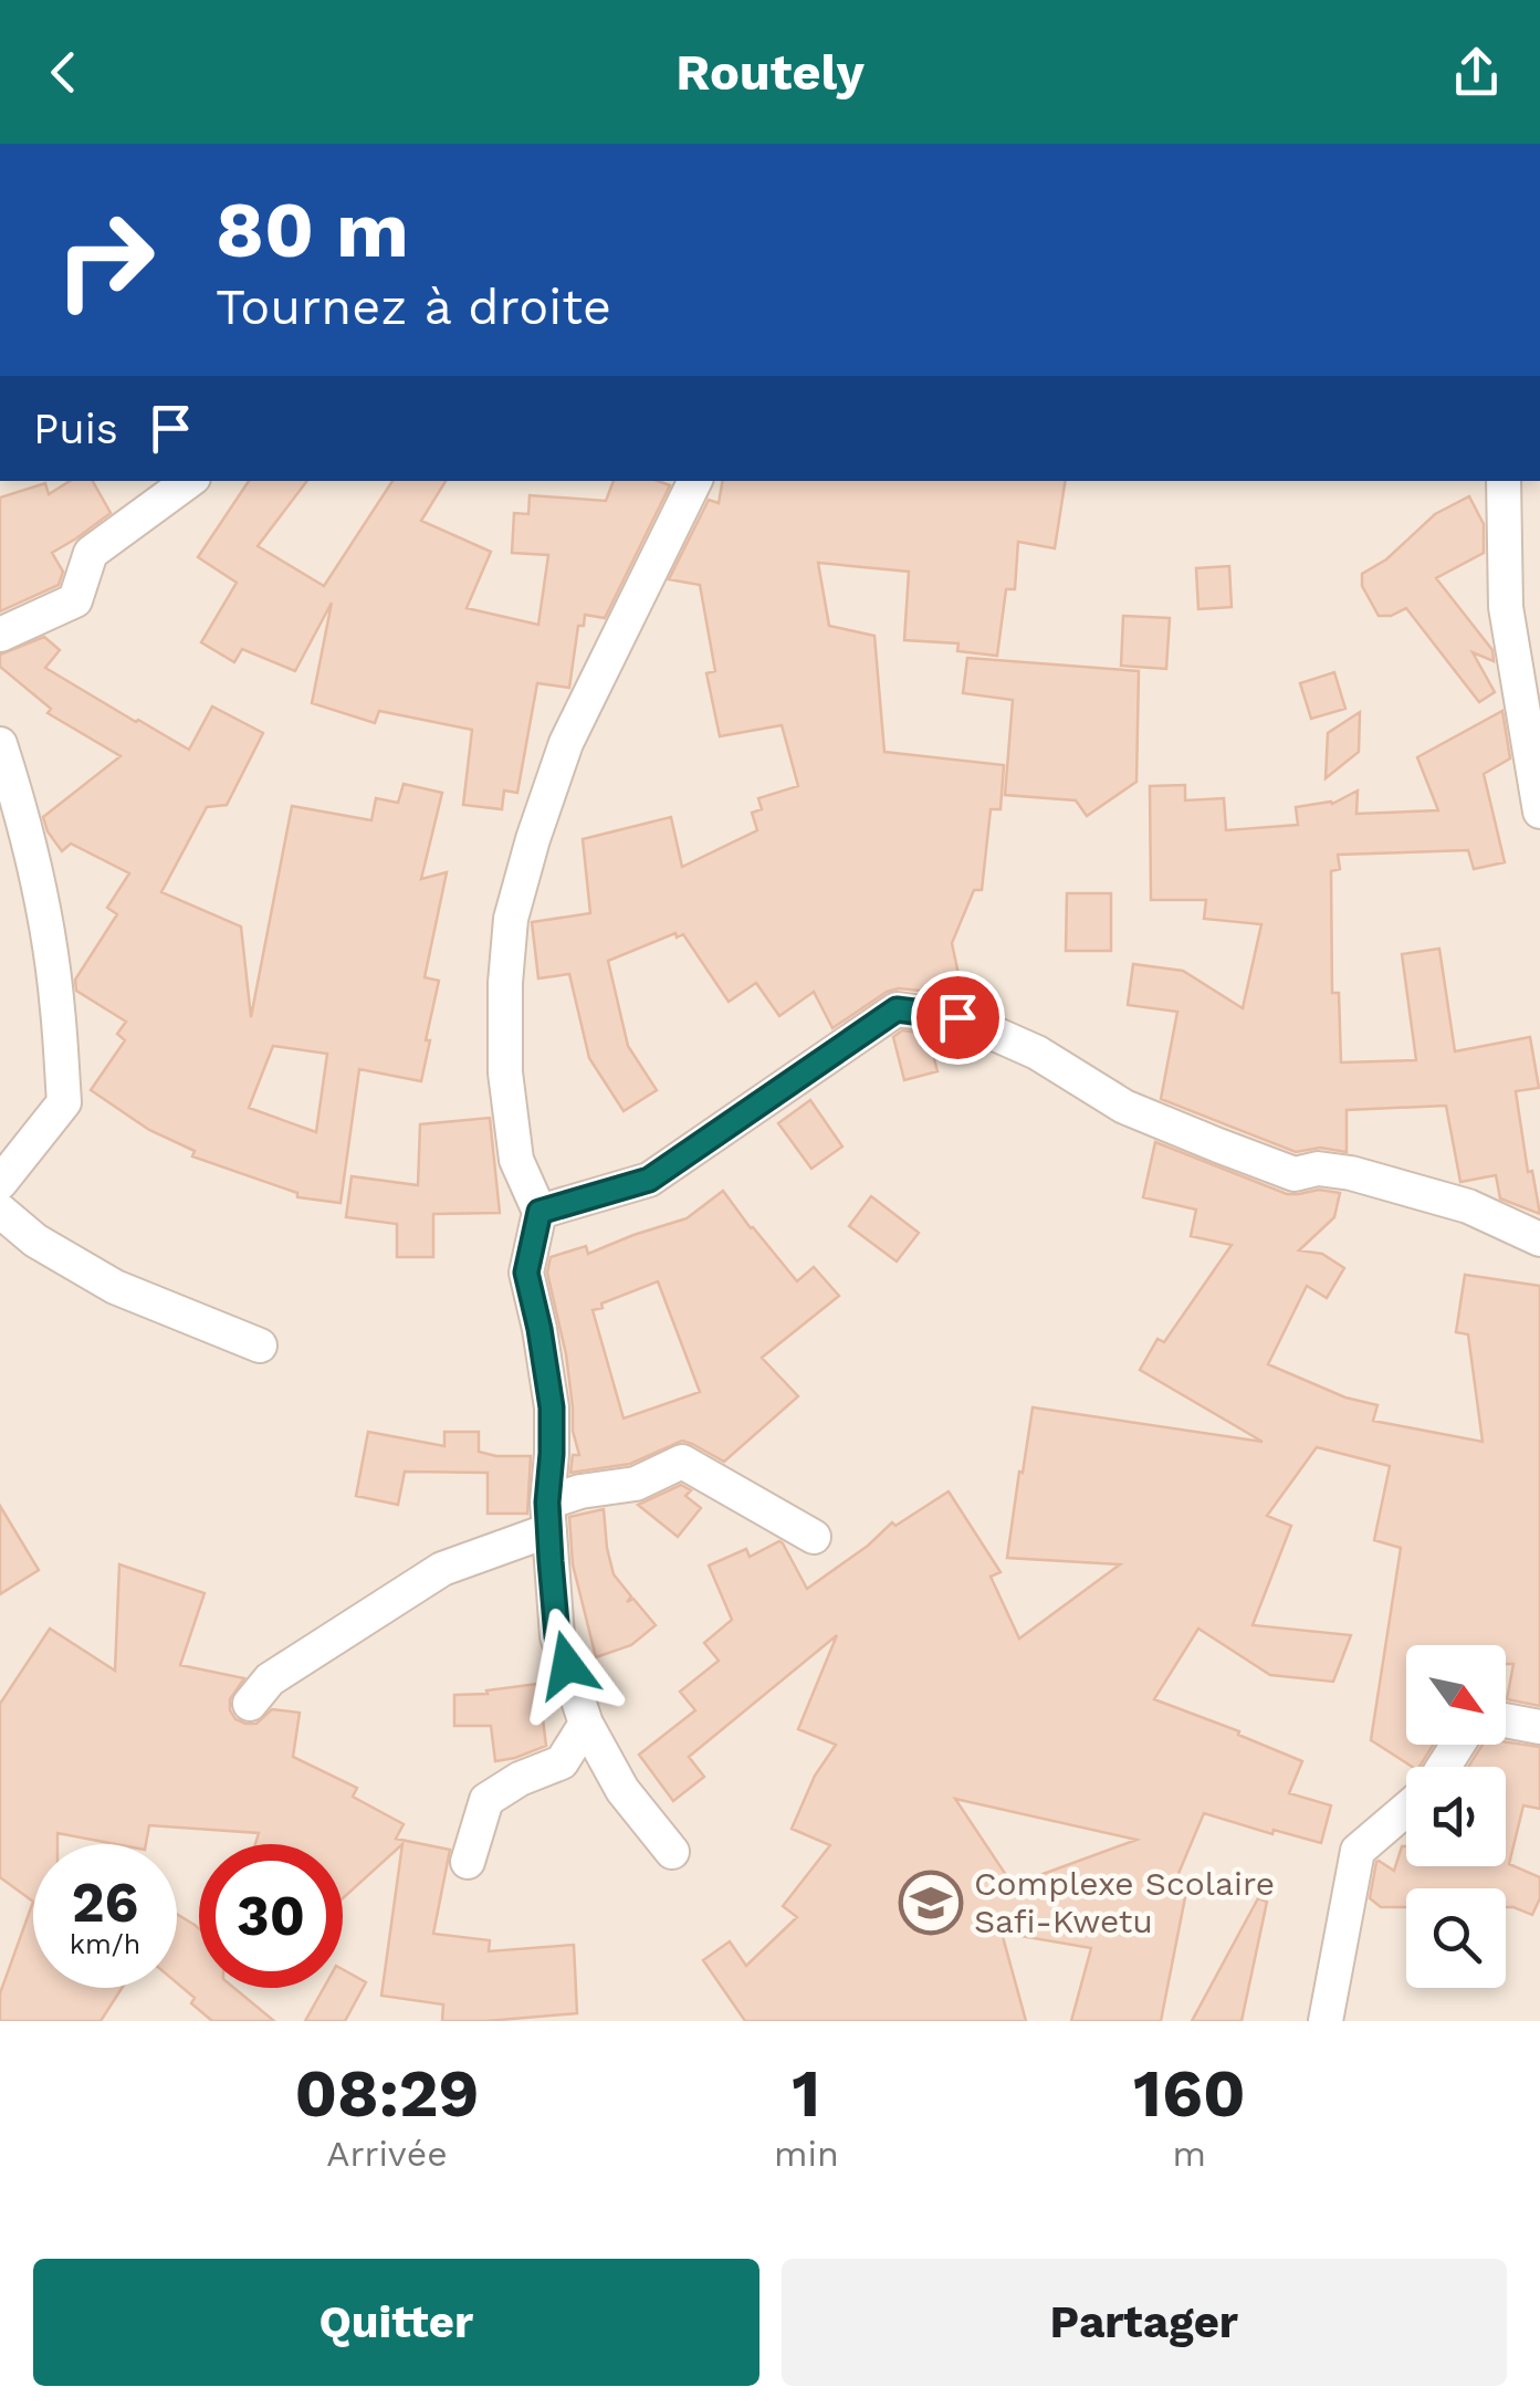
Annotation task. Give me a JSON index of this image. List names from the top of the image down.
{
  "places": {
    "school or university": ["Complexe Scolaire Safi-Kwetu"]
  },
  "north": "bottom right",
  "page": {
    "header": "Routely",
    "turn": ["80 m", "Tournez à droite"],
    "then": "Puis",
    "speed": "26 km/h",
    "limit": "30",
    "eta": [
      "08:29",
      "Arrivée",
      "1",
      "min",
      "160",
      "m"
    ],
    "buttons": ["Quitter", "Partager"]
  }
}
